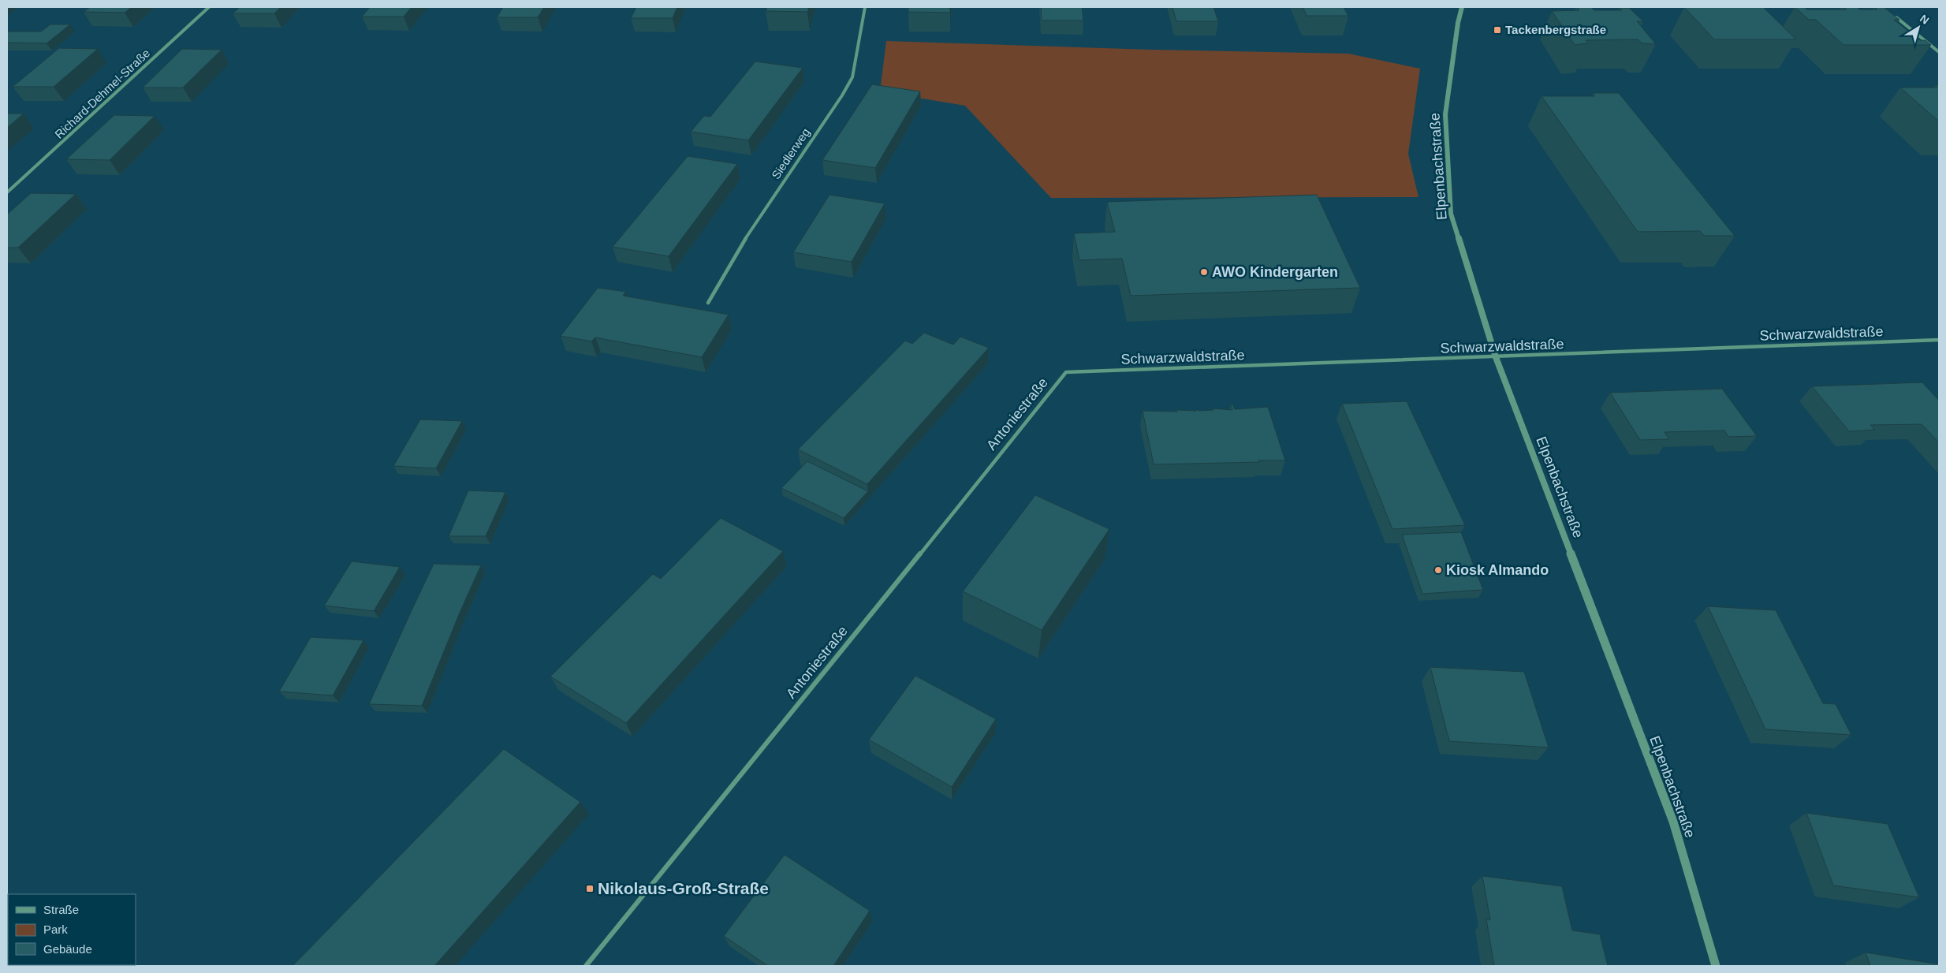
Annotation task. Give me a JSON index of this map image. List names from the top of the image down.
{
  "streets": {
    "street": [
      "Richard-Dehmel-Straße",
      "Siedlerweg",
      "Elpenbachstraße",
      "Schwarzwaldstraße",
      "Antoniestraße"
    ]
  },
  "crossings": [
    ["Elpenbachstraße", "Schwarzwaldstraße"],
    ["Schwarzwaldstraße", "Antoniestraße"]
  ],
  "places": {
    "transit": ["Tackenbergstraße", "Nikolaus-Groß-Straße"],
    "other": ["AWO Kindergarten", "Kiosk Almando"]
  },
  "legend": ["Straße", "Park", "Gebäude"],
  "north": "top right"
}
